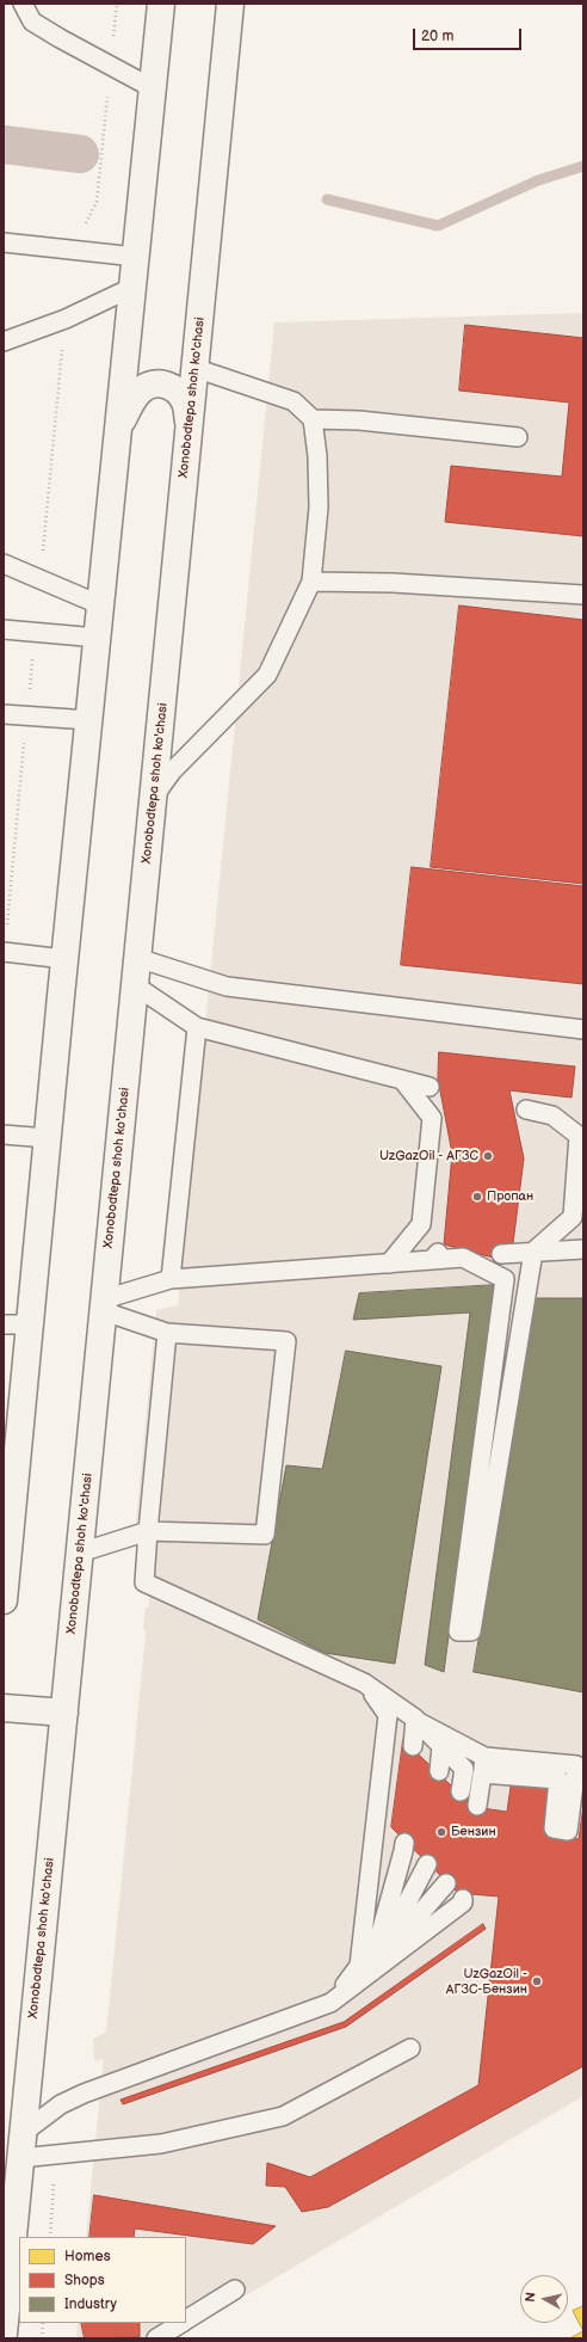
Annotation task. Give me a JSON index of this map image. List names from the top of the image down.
{
  "streets": {
    "highway": ["Xonobodtepa shoh ko'chasi"]
  },
  "places": [
    "UzGazOil - АГЗС",
    "Пропан",
    "Бензин",
    "UzGazOil - АГЗС-Бензин"
  ],
  "legend": ["Homes", "Shops", "Industry"],
  "scale_bar": "20 m",
  "north": "left"
}
